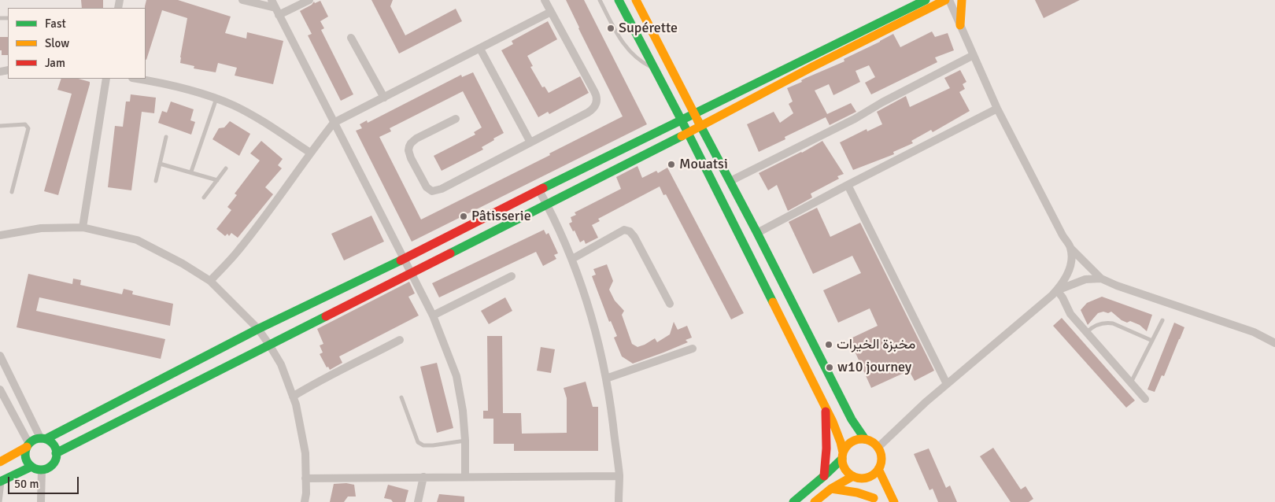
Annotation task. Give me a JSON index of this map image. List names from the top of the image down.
{
  "places": [
    "Supérette",
    "Mouatsi",
    "Pâtisserie",
    "مخبزة الخيرات",
    "w10 journey"
  ],
  "legend": ["Fast", "Slow", "Jam"],
  "scale_bar": "50 m"
}
